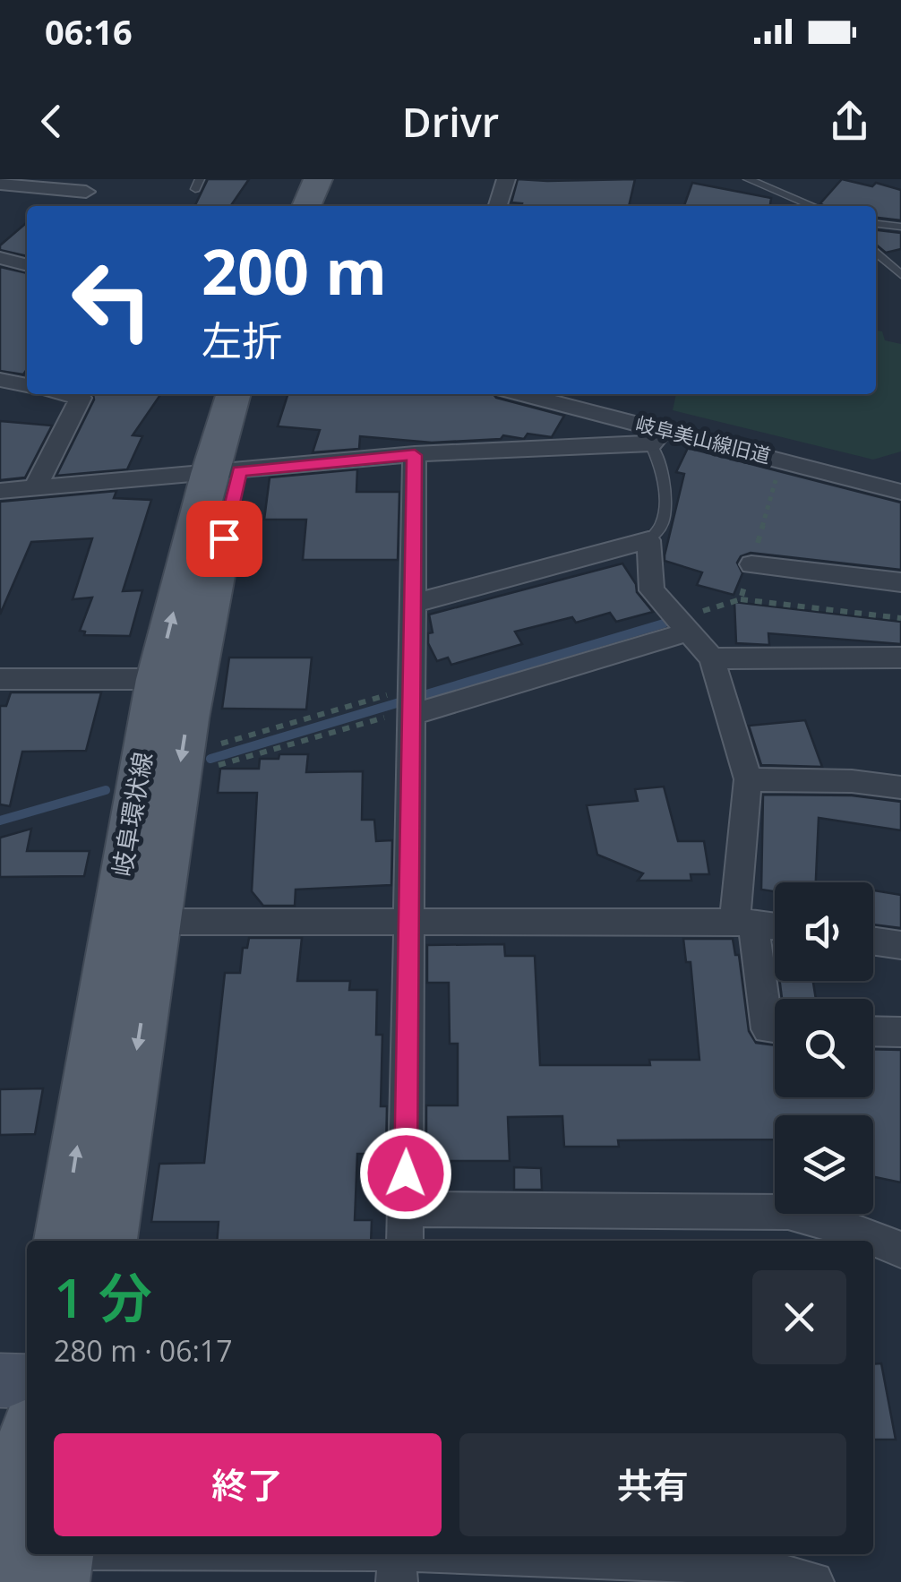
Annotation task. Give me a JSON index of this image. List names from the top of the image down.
{
  "streets": {
    "main road": ["岐阜環状線"],
    "street": ["岐阜美山線旧道"]
  },
  "page": {
    "status": "06:16",
    "header": "Drivr",
    "turn": ["200 m", "左折"],
    "heading": ["1 分", "280 m · 06:17"],
    "buttons": ["終了", "共有"]
  }
}
